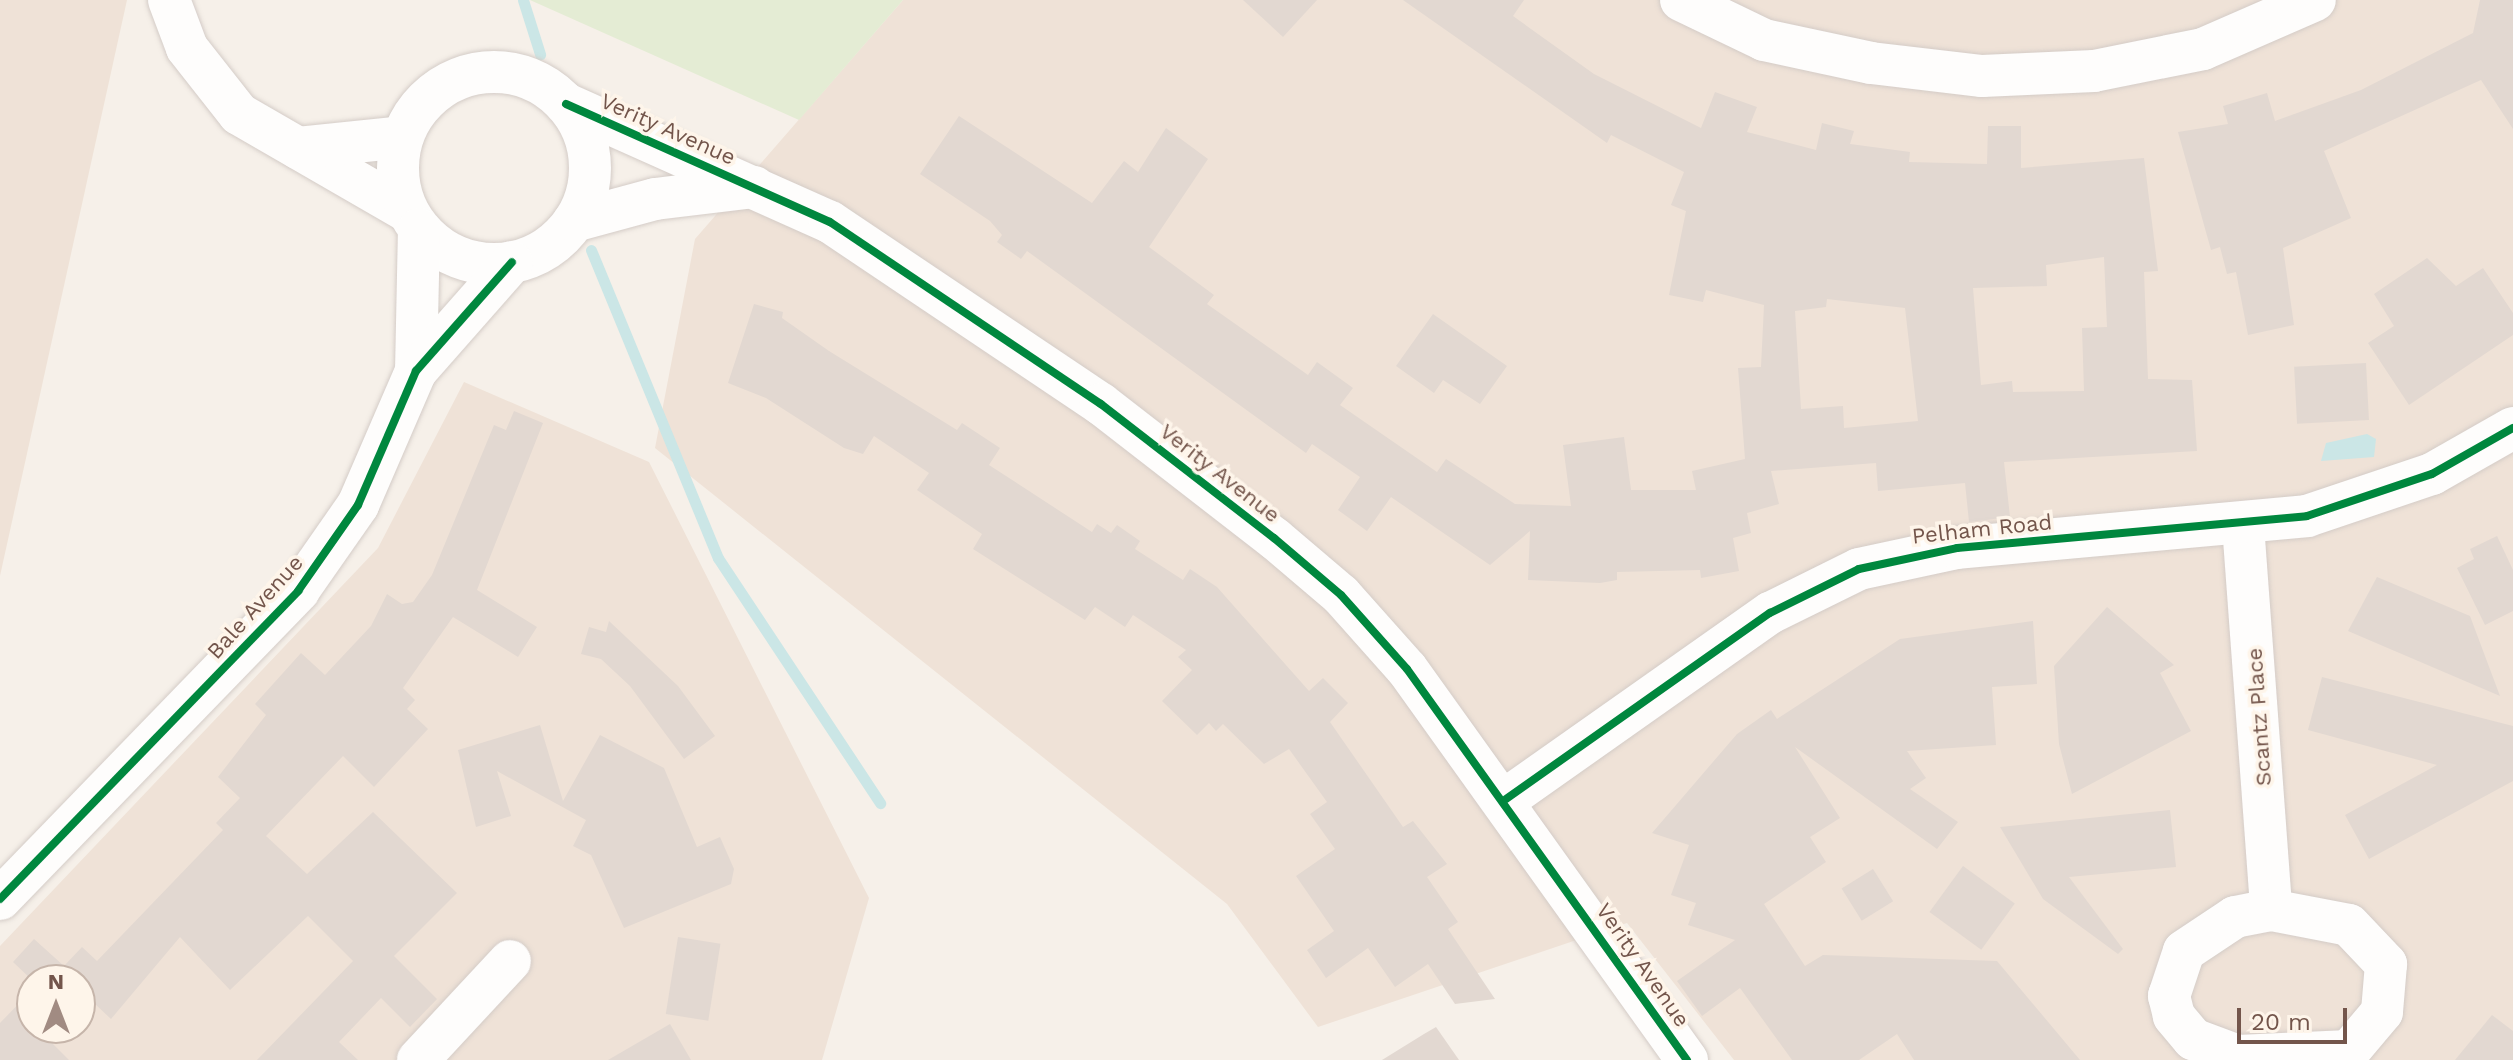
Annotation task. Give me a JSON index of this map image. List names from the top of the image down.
{
  "streets": {
    "street": [
      "Verity Avenue",
      "Pelham Road",
      "Bale Avenue",
      "Scantz Place"
    ]
  },
  "crossings": [
    ["Verity Avenue", "Pelham Road"],
    ["Verity Avenue", "Bale Avenue"],
    ["Pelham Road", "Scantz Place"]
  ],
  "scale_bar": "20 m",
  "north": "top"
}
